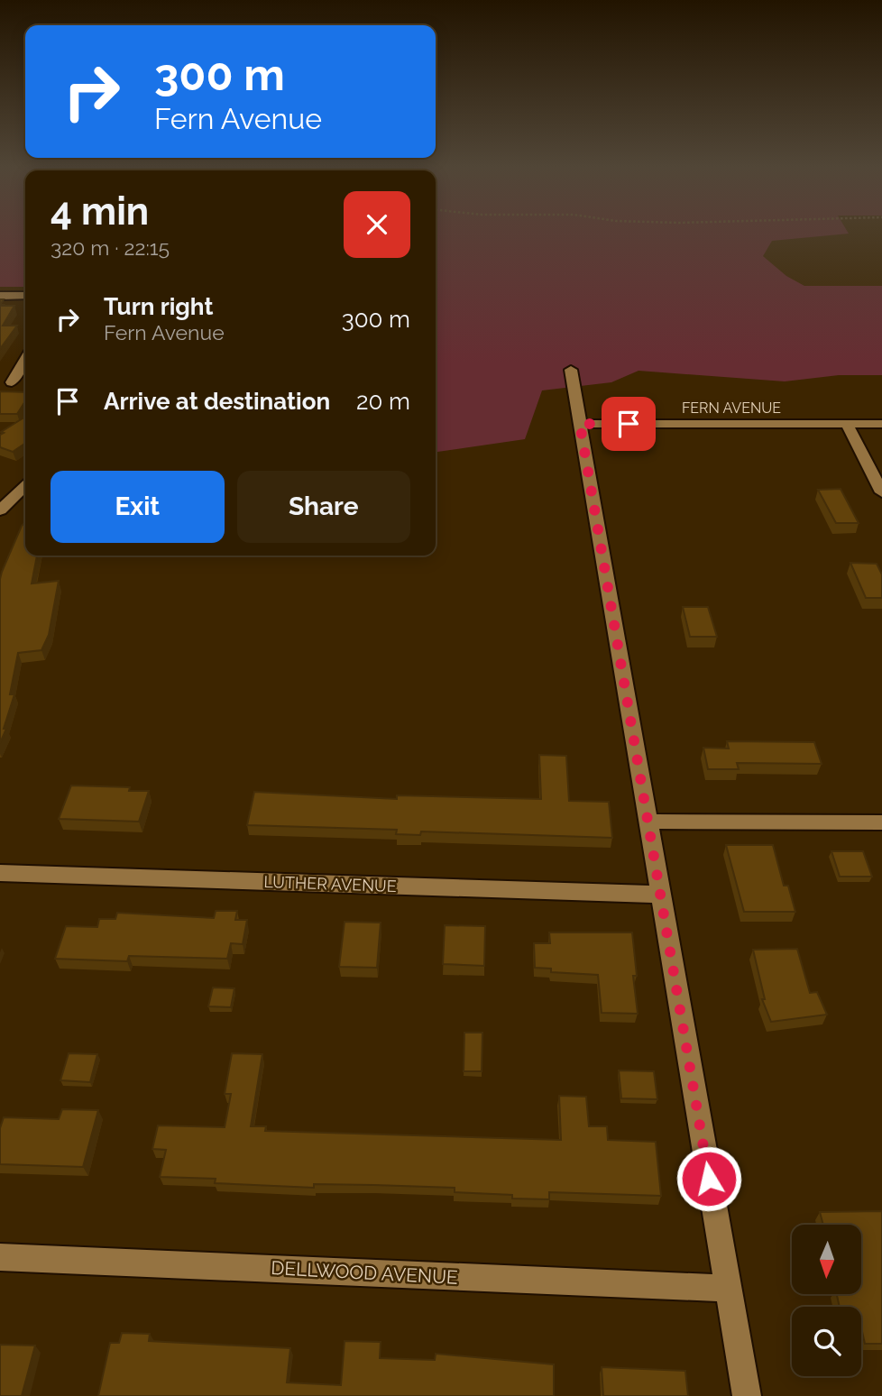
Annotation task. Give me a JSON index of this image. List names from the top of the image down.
{
  "streets": {
    "street": ["FERN AVENUE", "LUTHER AVENUE", "DELLWOOD AVENUE"]
  },
  "north": "bottom",
  "page": {
    "turn": ["300 m", "Fern Avenue"],
    "heading": ["4 min", "320 m · 22:15"],
    "list": [
      {
        "name": "Turn right",
        "note": "Fern Avenue",
        "value": "300 m"
      },
      {
        "name": "Arrive at destination",
        "value": "20 m"
      }
    ],
    "buttons": ["Exit", "Share"]
  }
}
